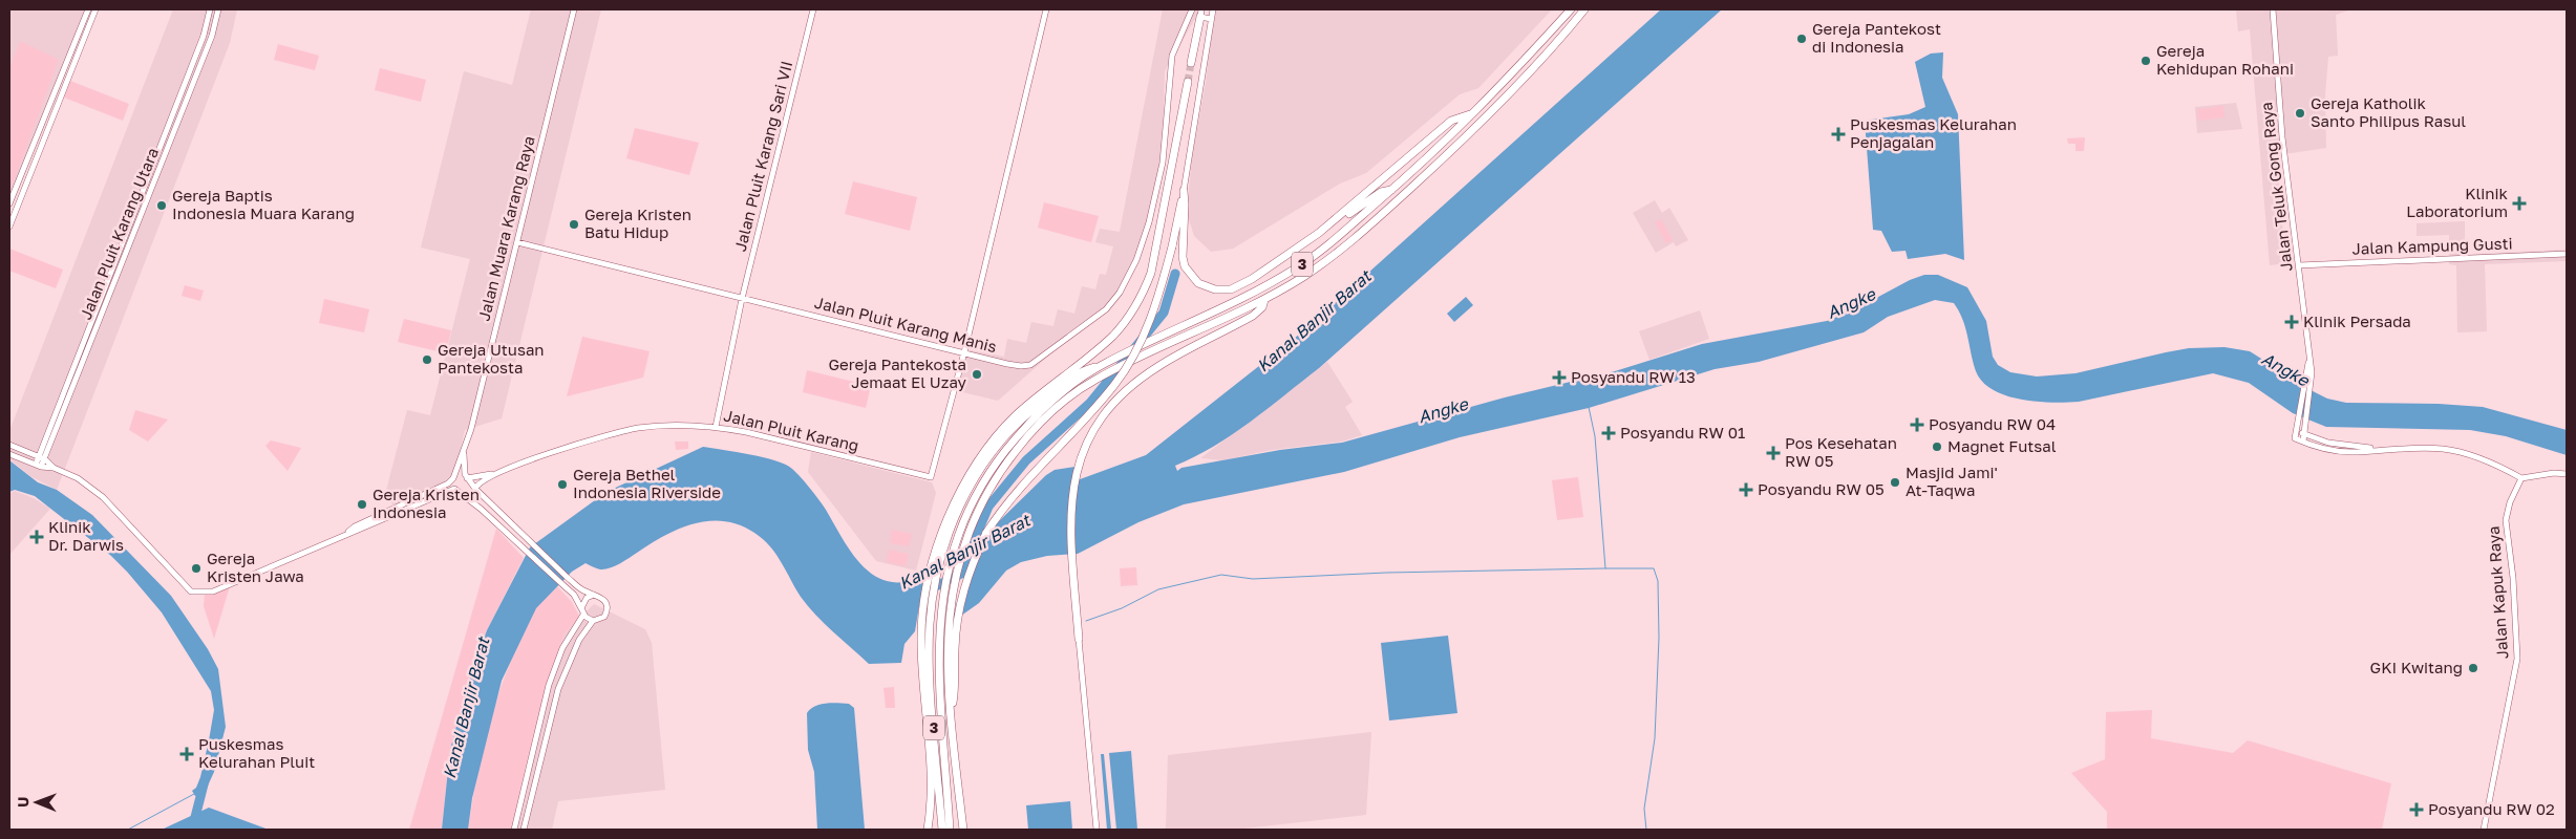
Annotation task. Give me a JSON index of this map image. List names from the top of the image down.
{
  "streets": {
    "highway": ["3"],
    "street": [
      "Jalan Pluit Karang Sari VII",
      "Jalan Teluk Gong Raya",
      "Jalan Muara Karang Raya",
      "Jalan Pluit Karang Utara",
      "Jalan Kampung Gusti",
      "Jalan Pluit Karang Manis",
      "Jalan Pluit Karang",
      "Jalan Kapuk Raya"
    ]
  },
  "crossings": [
    ["Jalan Pluit Karang Sari VII", "Jalan Pluit Karang Manis"],
    ["Jalan Pluit Karang Sari VII", "Jalan Pluit Karang"],
    ["Jalan Teluk Gong Raya", "Jalan Kampung Gusti"],
    ["Jalan Muara Karang Raya", "Jalan Pluit Karang Manis"],
    ["Jalan Muara Karang Raya", "Jalan Pluit Karang"],
    ["Jalan Pluit Karang Manis", "Jalan Pluit Karang"]
  ],
  "water": ["Angke", "Kanal Banjir Barat"],
  "places": {
    "other": [
      "Gereja Pantekost di Indonesia",
      "Gereja Kehidupan Rohani",
      "Gereja Katholik Santo Philipus Rasul",
      "Gereja Baptis Indonesia Muara Karang",
      "Gereja Kristen Batu Hidup",
      "Gereja Utusan Pantekosta",
      "Gereja Pantekosta Jemaat El Uzay",
      "Magnet Futsal",
      "Masjid Jami' At-Taqwa",
      "Gereja Bethel Indonesia Riverside",
      "Gereja Kristen Indonesia",
      "Gereja Kristen Jawa",
      "GKI Kwitang"
    ],
    "health": [
      "Puskesmas Kelurahan Penjagalan",
      "Klinik Laboratorium",
      "Klinik Persada",
      "Posyandu RW 13",
      "Posyandu RW 04",
      "Posyandu RW 01",
      "Pos Kesehatan RW 05",
      "Posyandu RW 05",
      "Klinik Dr. Darwis",
      "Puskesmas Kelurahan Pluit",
      "Posyandu RW 02"
    ]
  },
  "north": "left"
}
